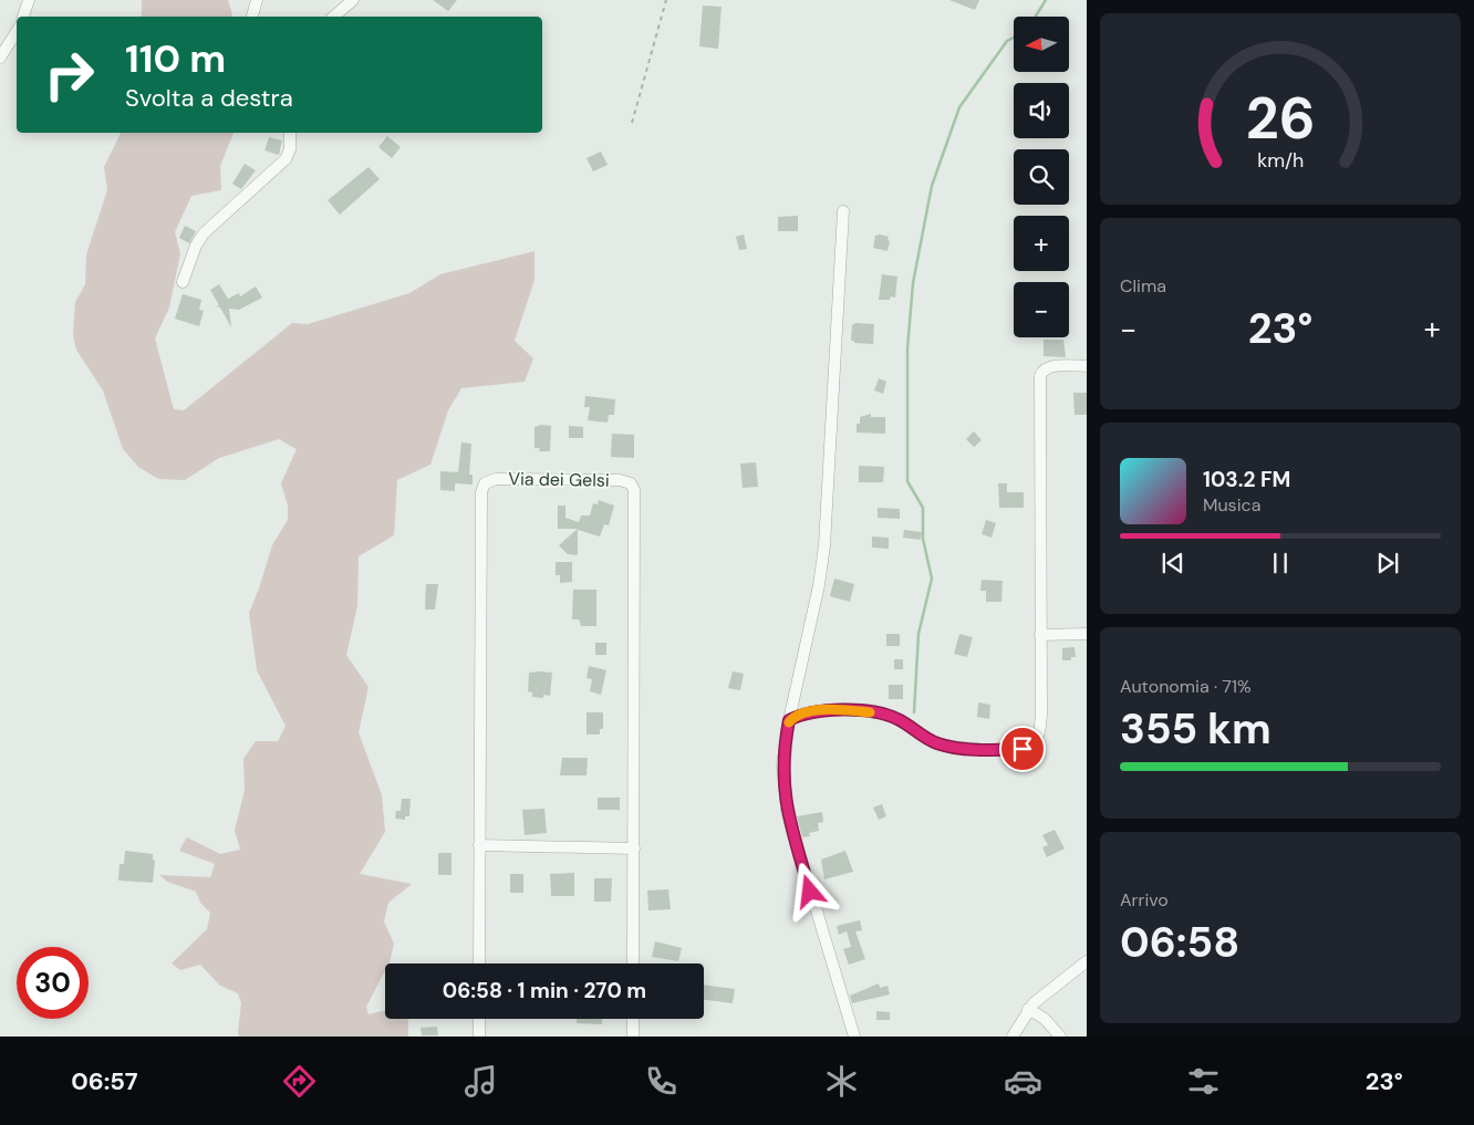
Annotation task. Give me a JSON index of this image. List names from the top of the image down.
{
  "streets": {
    "street": ["Via dei Gelsi"]
  },
  "north": "left",
  "page": {
    "map_buttons": ["+", "−"],
    "turn": ["110 m", "Svolta a destra"],
    "tile": [
      "Clima",
      ["Autonomia · 71%", "355 km"],
      ["Arrivo", "06:58"]
    ],
    "heat": ["−", "23°", "+"],
    "song": ["103.2 FM", "Musica"],
    "limit": "30",
    "trip": "06:58 · 1 min · 270 m",
    "tabs": ["06:57", "23°"],
    "gauge": ["26", "km/h"]
  }
}
